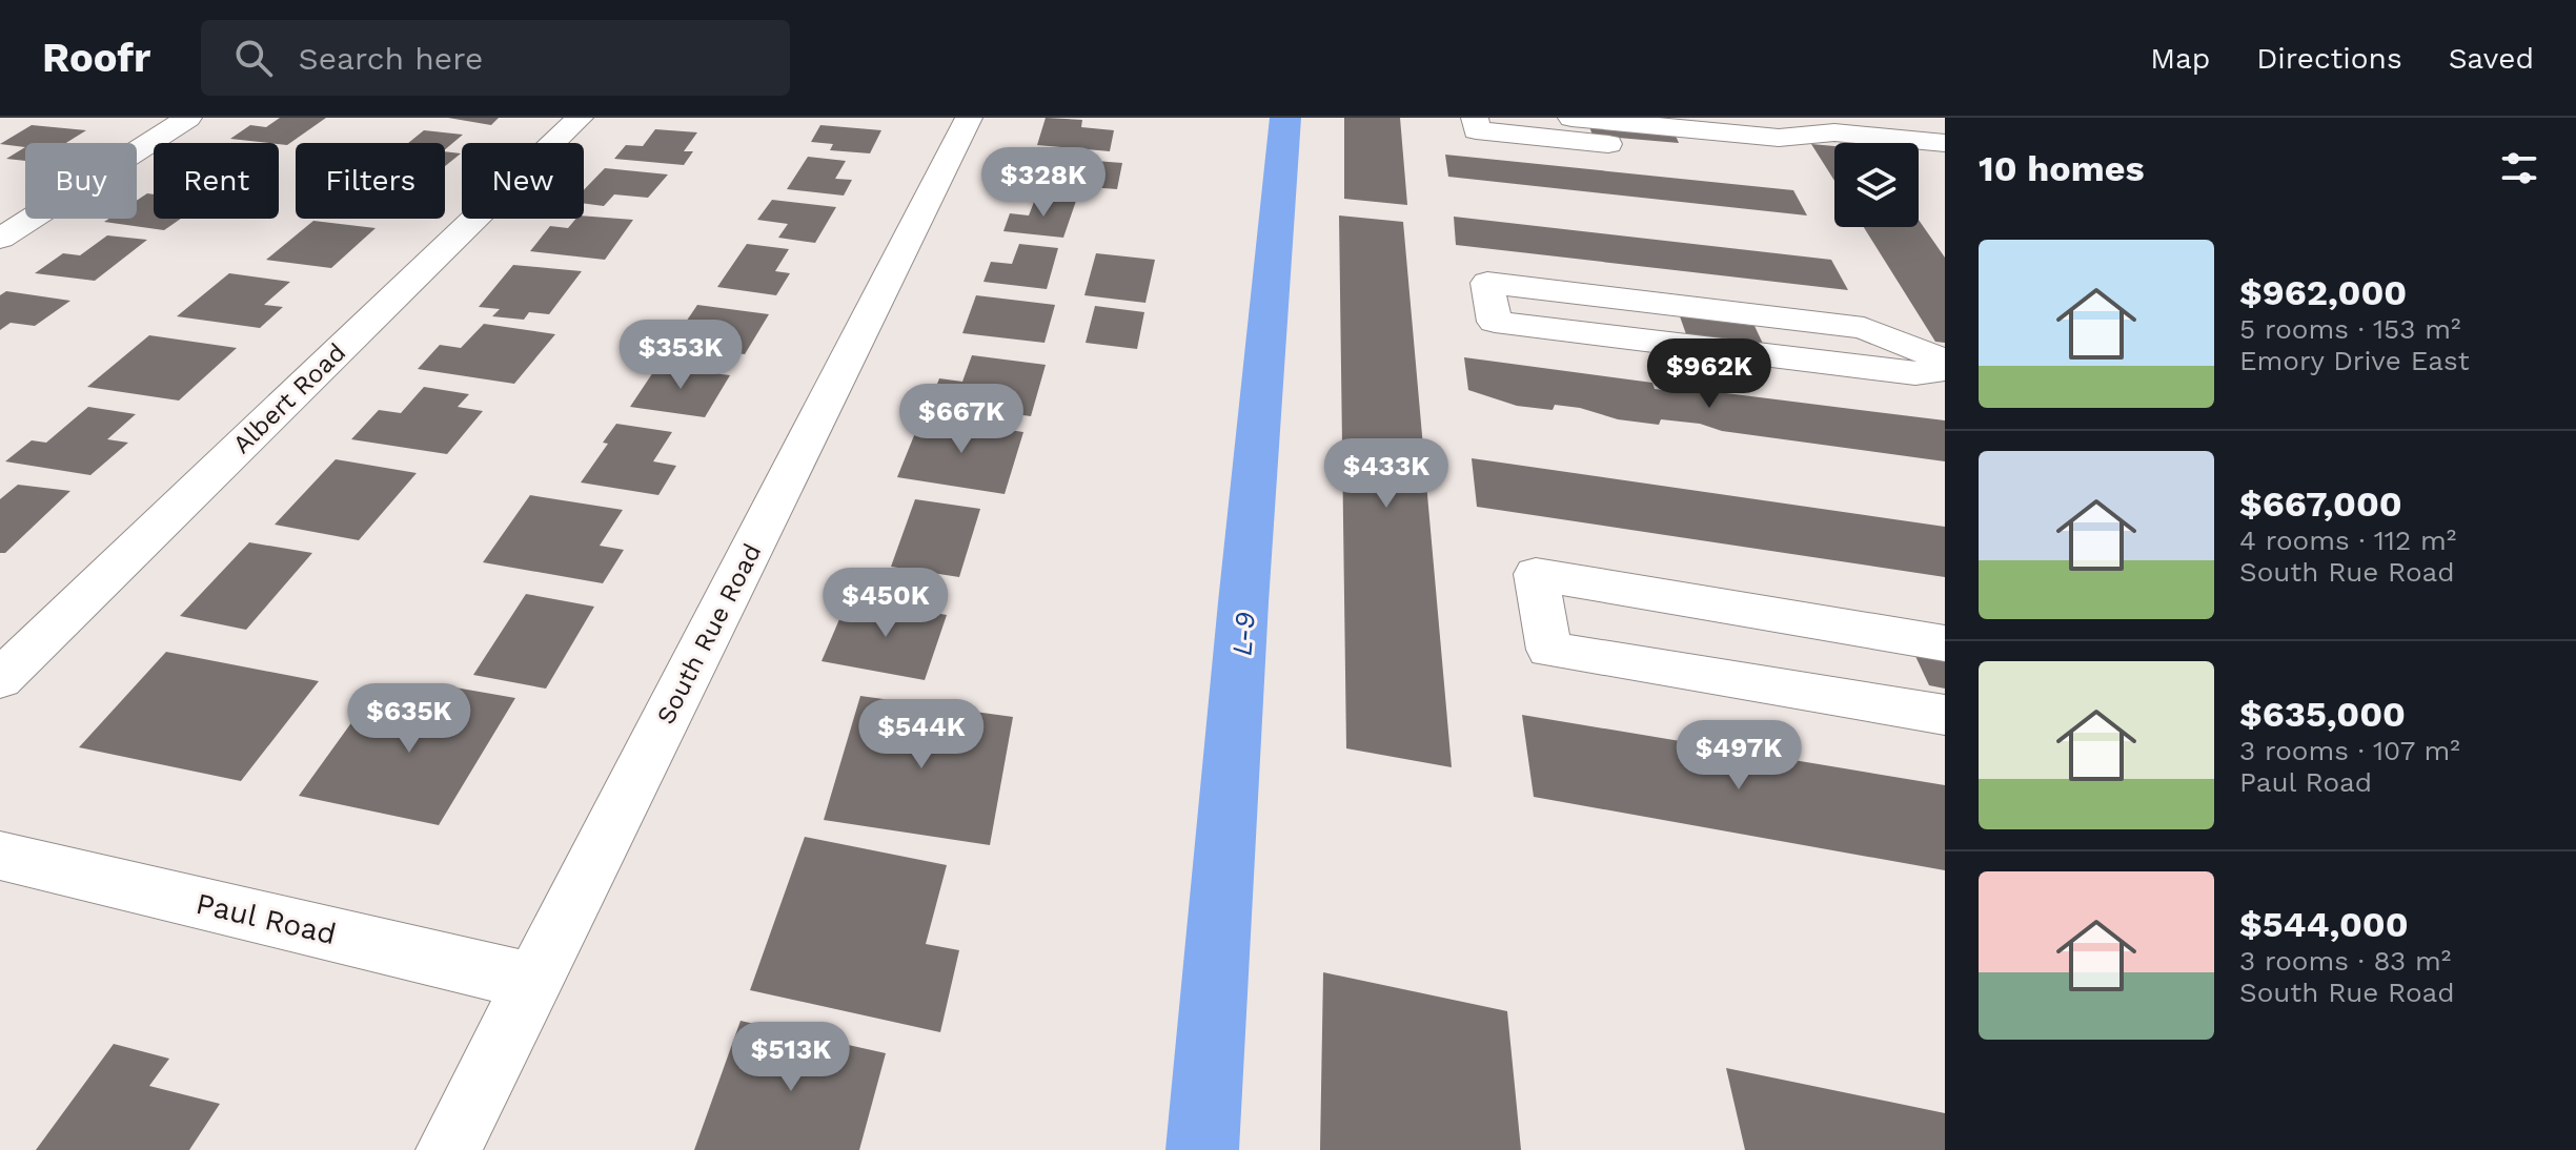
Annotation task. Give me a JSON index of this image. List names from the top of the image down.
{
  "streets": {
    "street": ["Albert Road", "South Rue Road", "Paul Road"]
  },
  "crossings": [
    ["South Rue Road", "Paul Road"]
  ],
  "water": ["L-9"],
  "page": {
    "header": "Roofr",
    "search": "Search here",
    "nav": ["Map", "Directions", "Saved"],
    "heading": "10 homes",
    "chip": [
      "Buy",
      "Rent",
      "Filters",
      "New"
    ],
    "price": [
      "$328K",
      "$353K",
      "$962K",
      "$667K",
      "$433K",
      "$450K",
      "$635K",
      "$544K",
      "$497K",
      "$513K"
    ],
    "list": [
      {
        "name": "$962,000",
        "note": "5 rooms · 153 m² · Emory Drive East"
      },
      {
        "name": "$667,000",
        "note": "4 rooms · 112 m² · South Rue Road"
      },
      {
        "name": "$635,000",
        "note": "3 rooms · 107 m² · Paul Road"
      },
      {
        "name": "$544,000",
        "note": "3 rooms · 83 m² · South Rue Road"
      }
    ]
  }
}
